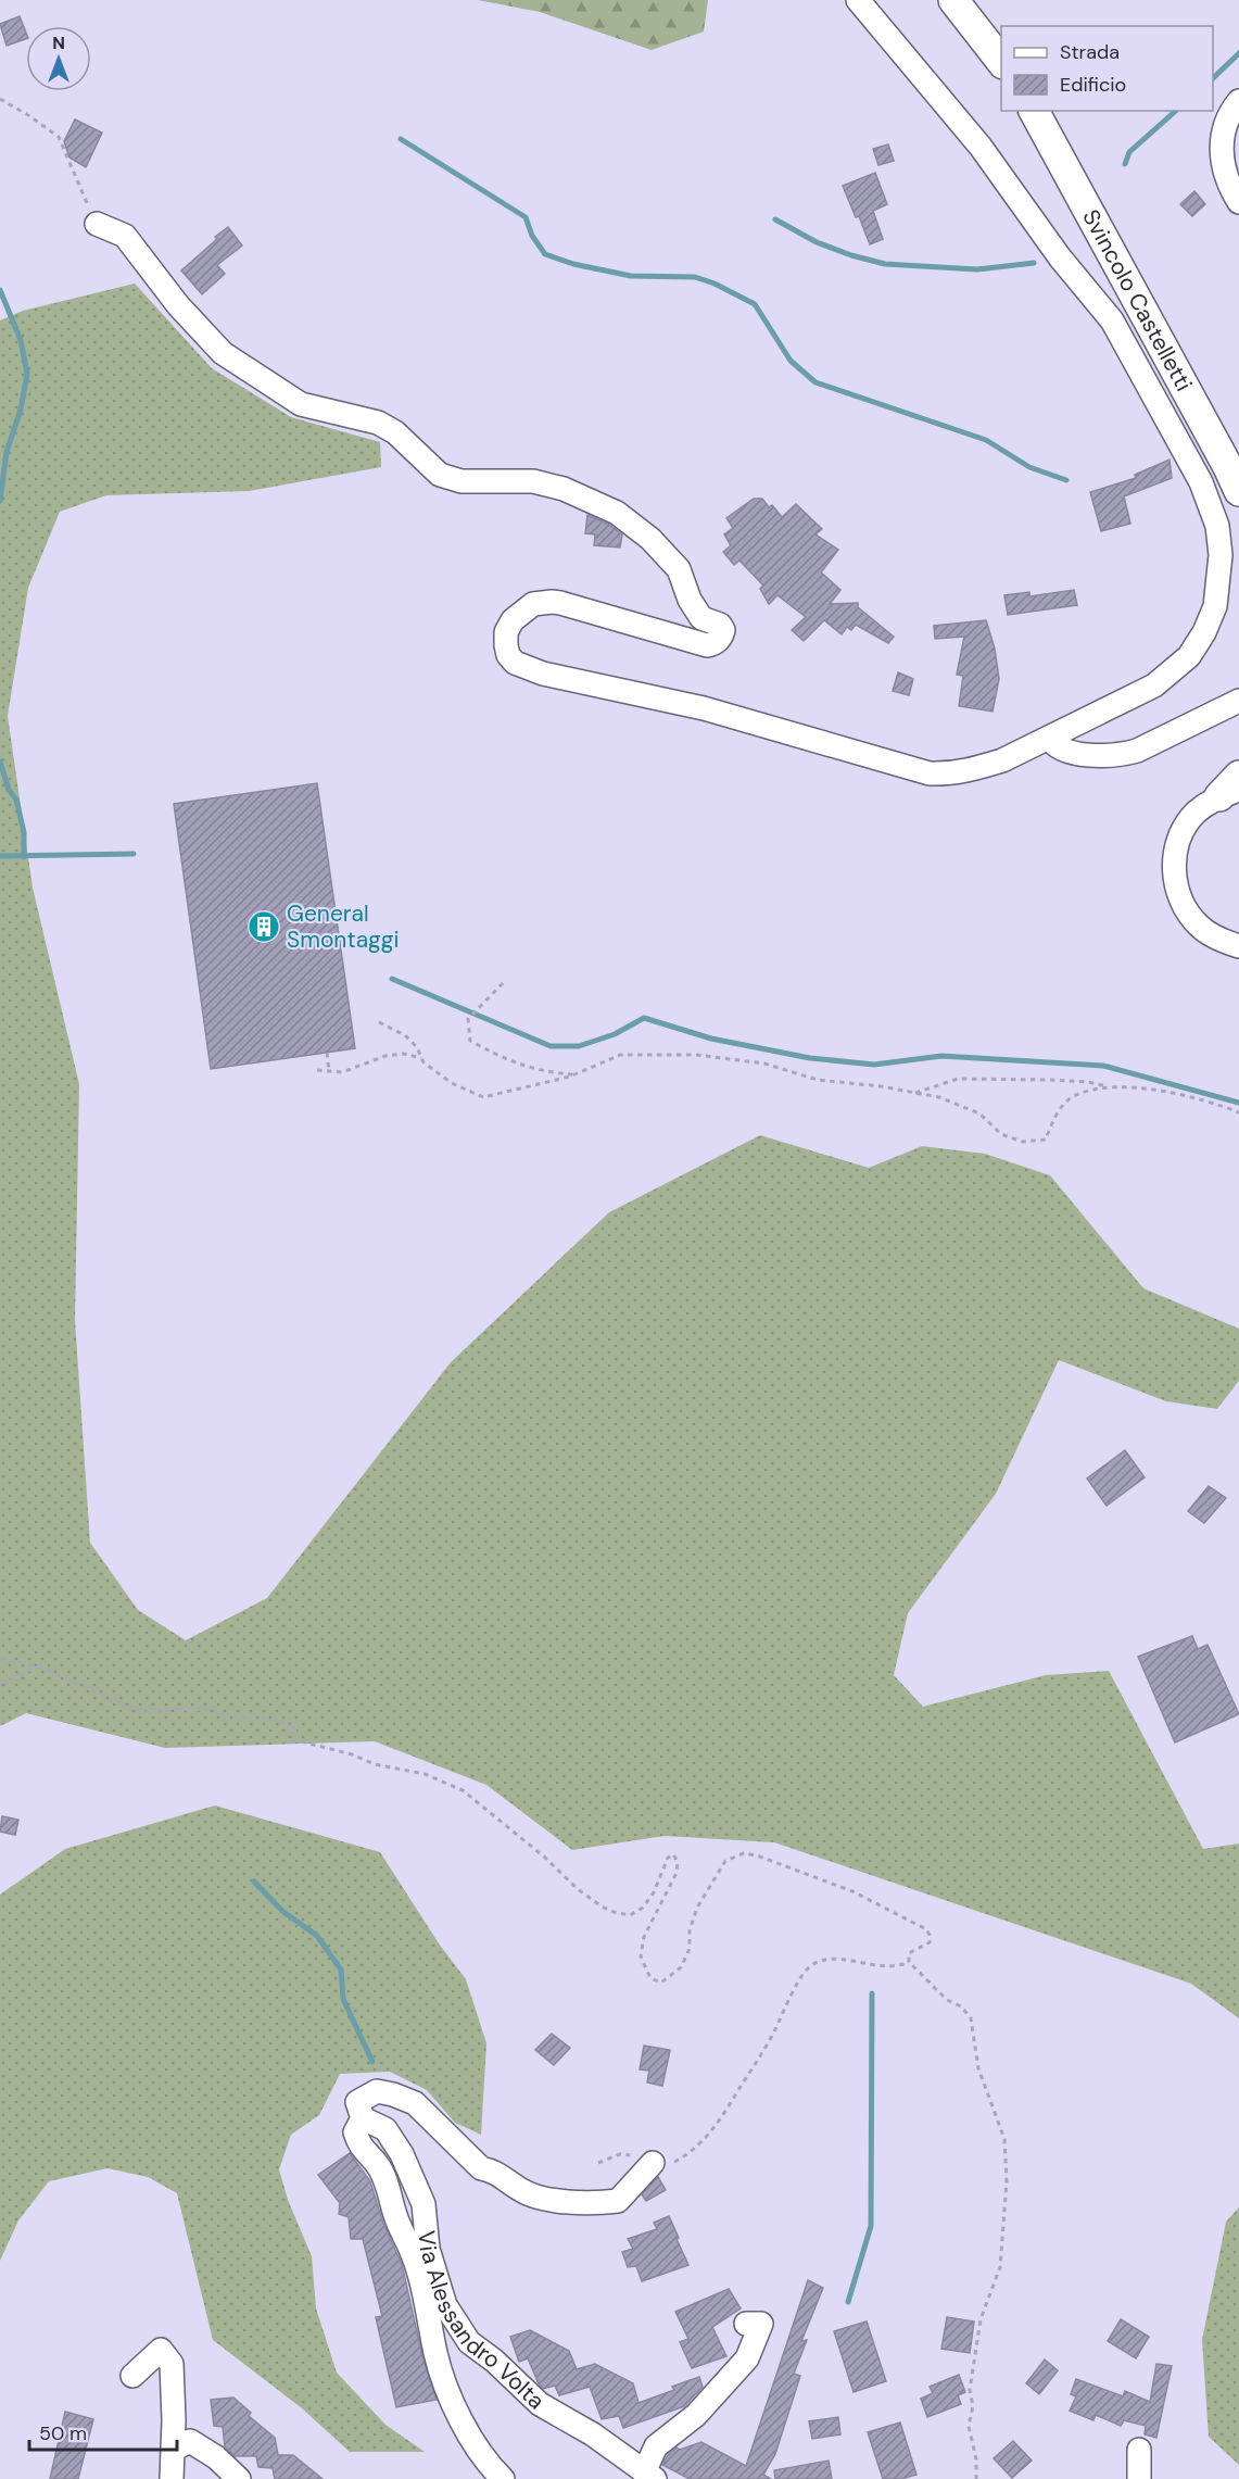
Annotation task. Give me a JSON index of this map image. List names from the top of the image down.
{
  "streets": {
    "main road": ["Svincolo Castelletti"],
    "street": ["Via Alessandro Volta"]
  },
  "places": {
    "building": ["General Smontaggi"]
  },
  "legend": ["Strada", "Edificio"],
  "scale_bar": "50 m",
  "north": "top"
}
